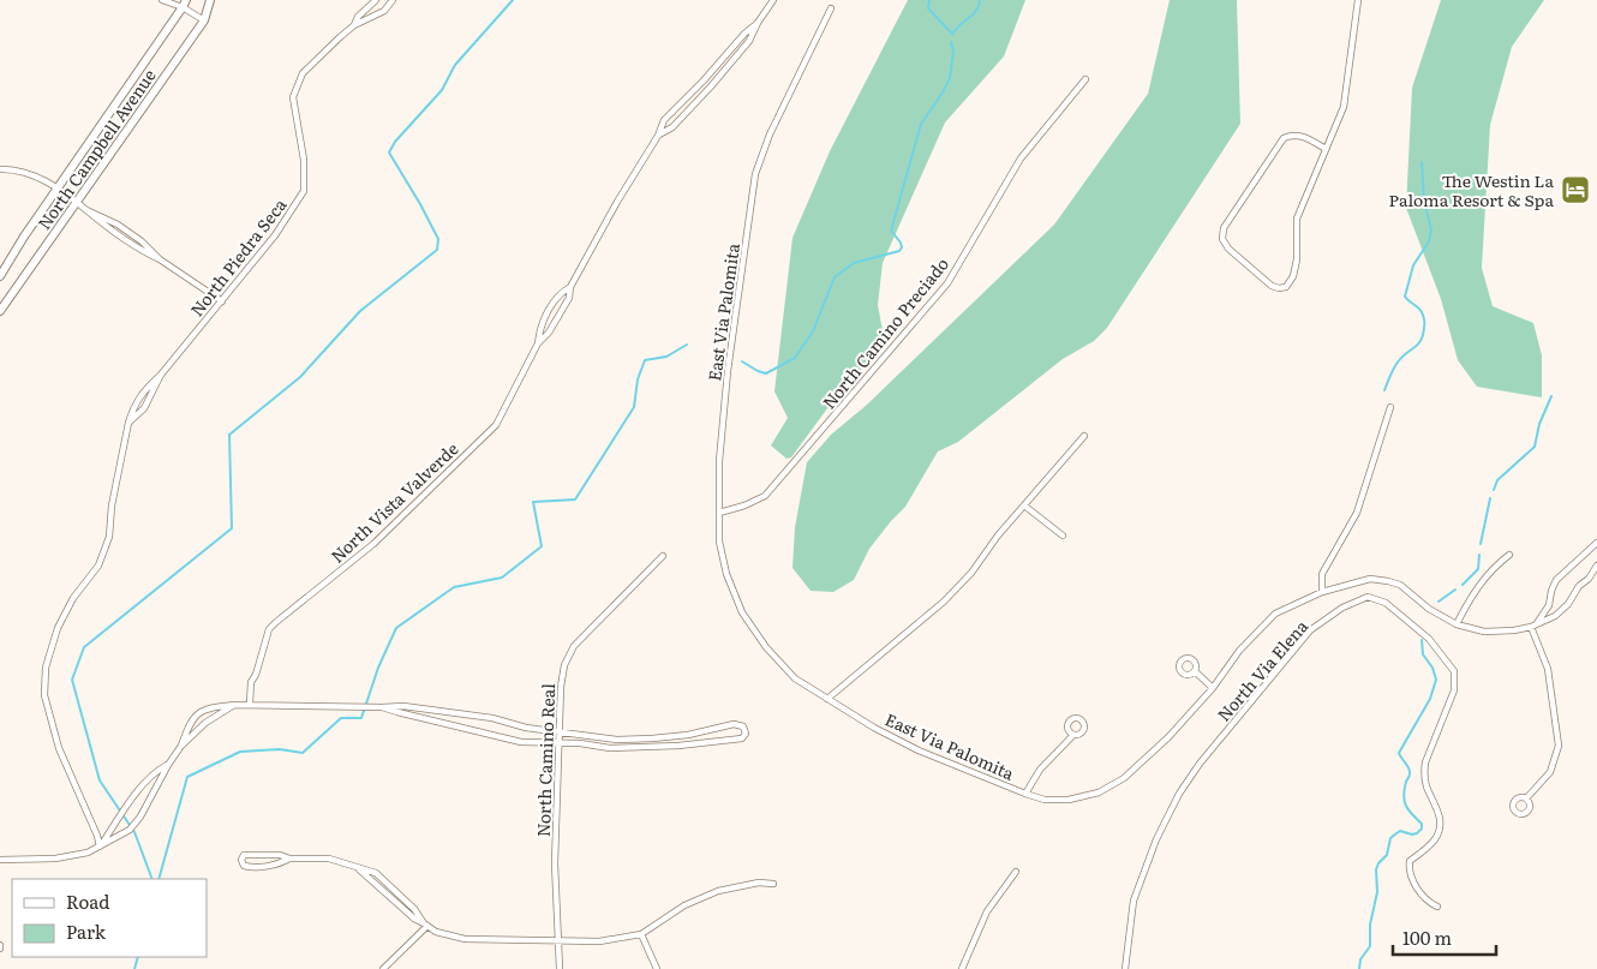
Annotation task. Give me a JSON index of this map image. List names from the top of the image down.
{
  "streets": {
    "main road": ["North Campbell Avenue"],
    "street": [
      "North Piedra Seca",
      "East Via Palomita",
      "North Camino Preciado",
      "North Vista Valverde",
      "North Via Elena",
      "North Camino Real"
    ]
  },
  "crossings": [
    ["East Via Palomita", "North Camino Preciado"]
  ],
  "places": {
    "hotel": ["The Westin La Paloma Resort & Spa"]
  },
  "legend": ["Road", "Park"],
  "scale_bar": "100 m"
}
